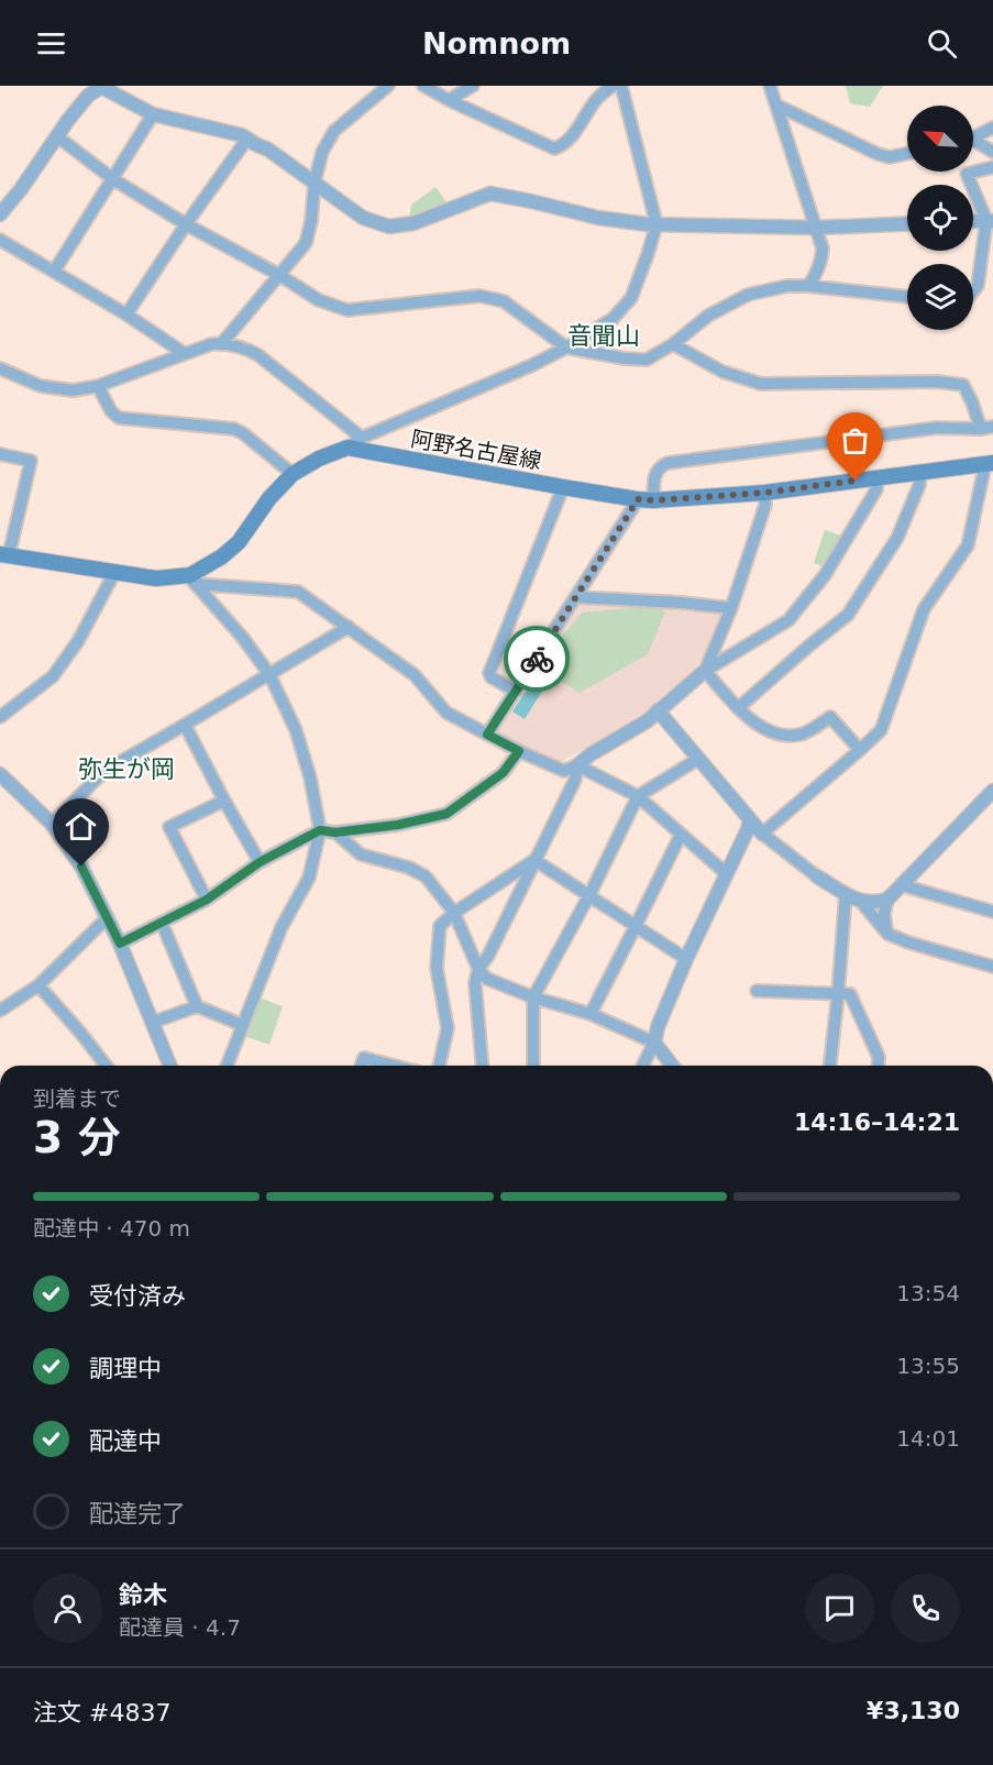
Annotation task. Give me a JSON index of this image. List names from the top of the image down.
{
  "streets": {
    "main road": ["阿野名古屋線"]
  },
  "districts": ["音聞山", "弥生が岡"],
  "north": "top left",
  "page": {
    "header": "Nomnom",
    "heading": ["3 分", "到着まで", "14:16–14:21"],
    "panel": [
      "鈴木",
      "配達員 · 4.7",
      "注文 #4837",
      "¥3,130"
    ],
    "bar": "配達中 · 470 m",
    "list": [
      ["受付済み", "13:54"],
      ["調理中", "13:55"],
      ["配達中", "14:01"],
      "配達完了"
    ]
  }
}
